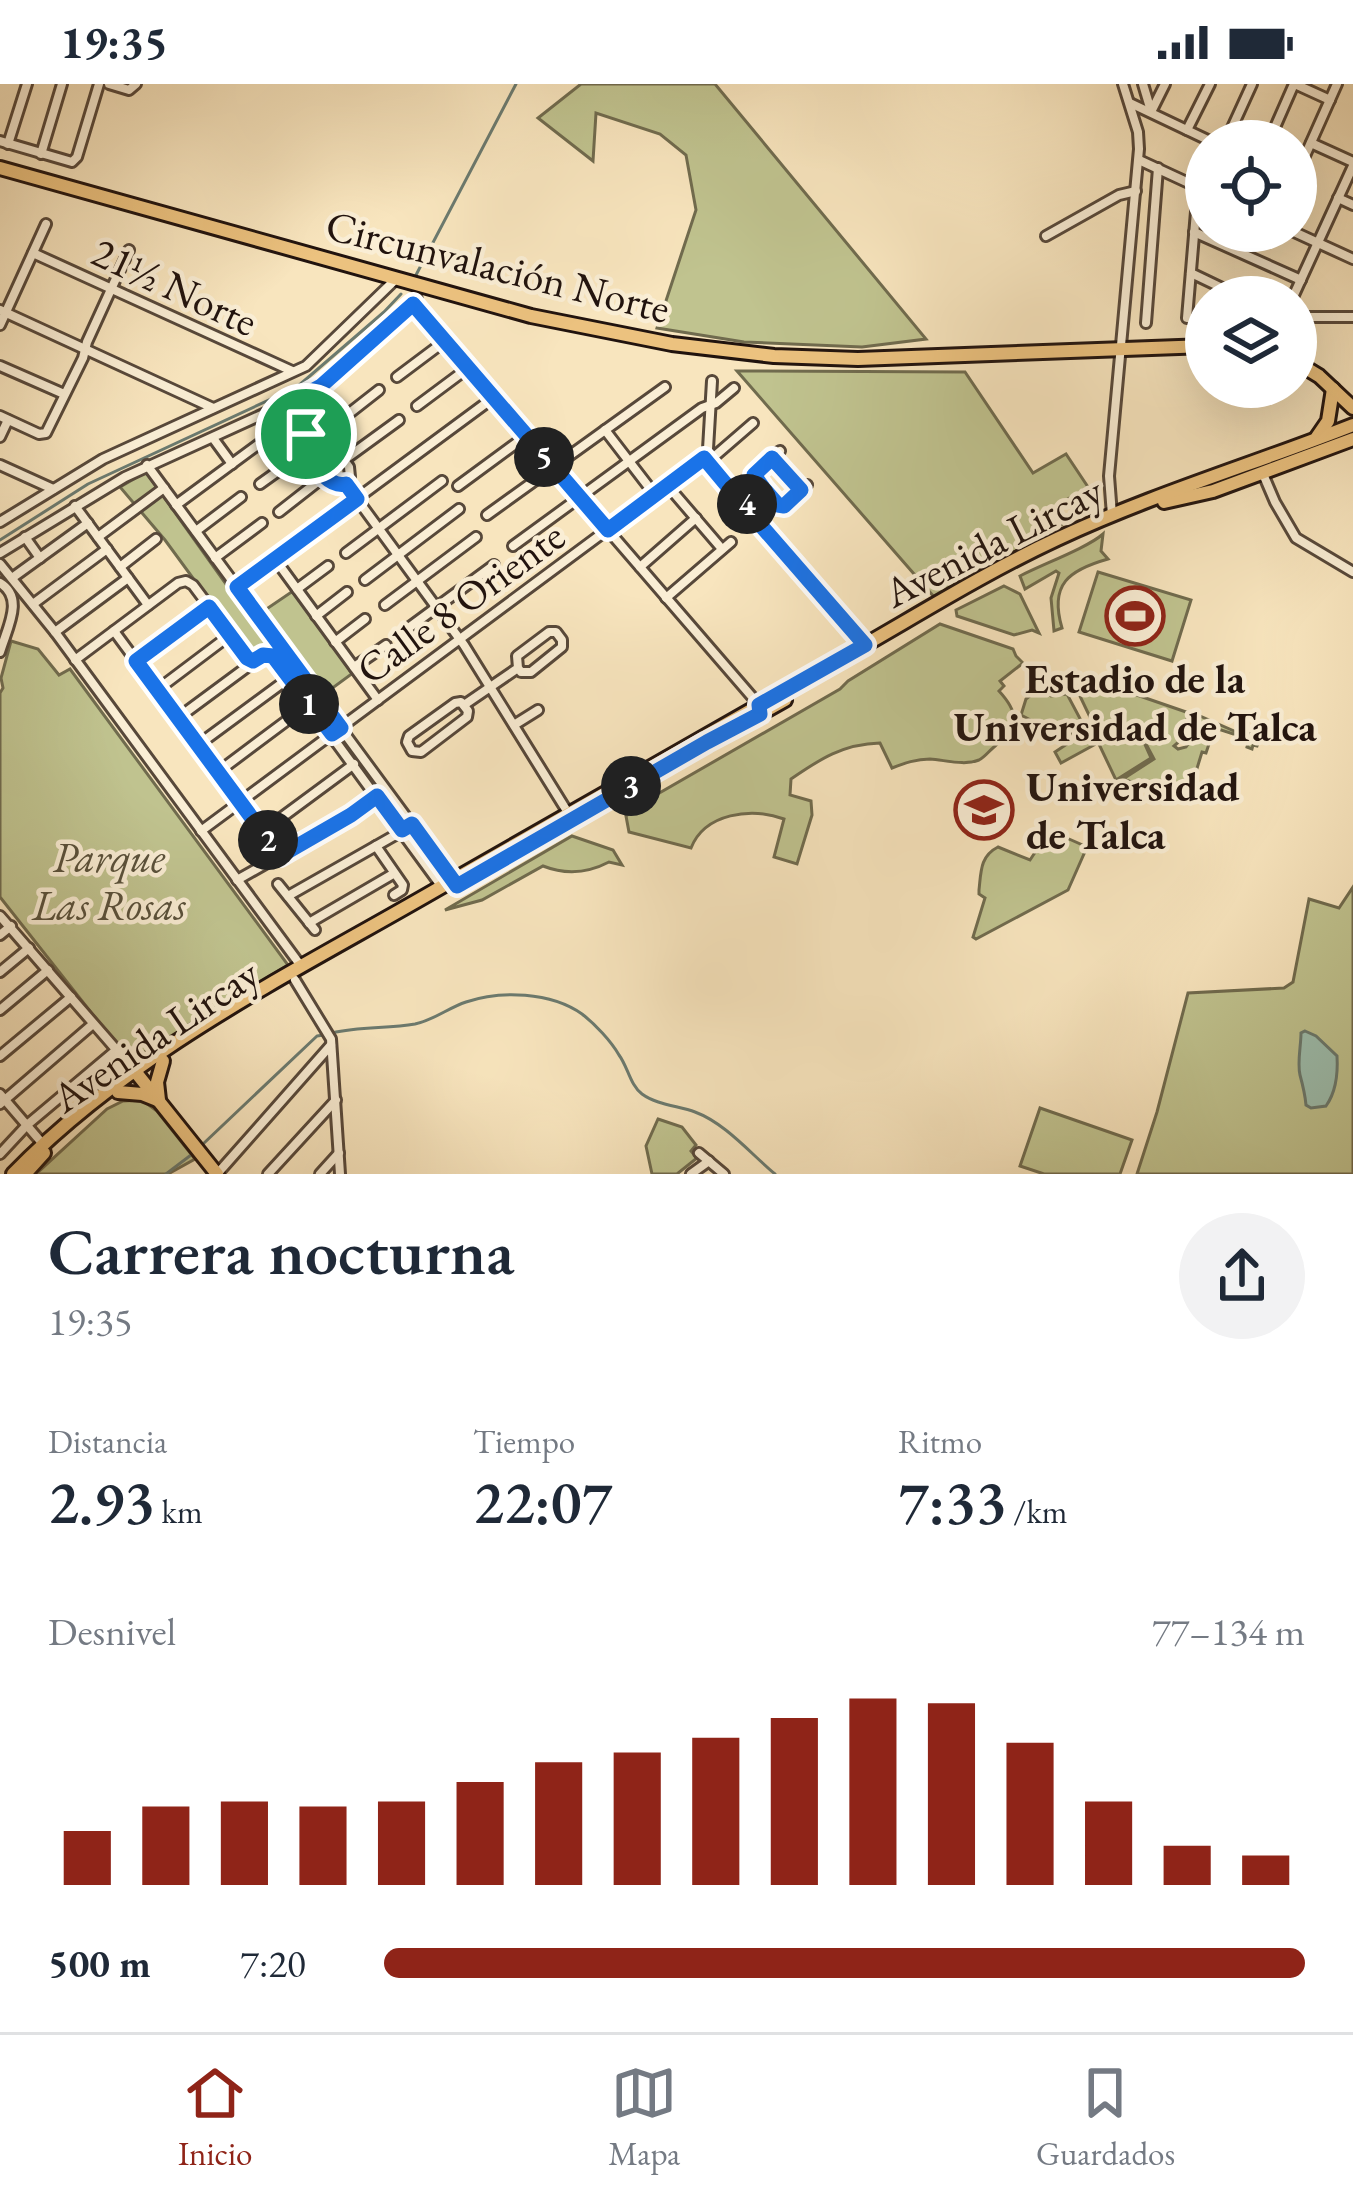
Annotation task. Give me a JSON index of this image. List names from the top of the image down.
{
  "streets": {
    "main road": ["Circunvalación Norte", "Avenida Lircay"],
    "street": ["21½ Norte", "Calle 8 Oriente"]
  },
  "parks": ["Parque Las Rosas"],
  "places": {
    "sports": ["Estadio de la Universidad de Talca"],
    "school or university": ["Universidad de Talca"]
  },
  "page": {
    "status": "19:35",
    "pins": [
      "5",
      "4",
      "1",
      "3",
      "2"
    ],
    "heading": ["Carrera nocturna", "19:35"],
    "stats": [
      ["Distancia", "2.93 km"],
      ["Tiempo", "22:07"],
      ["Ritmo", "7:33 /km"]
    ],
    "chart": ["Desnivel", "77–134 m"],
    "list": [
      {
        "name": "500 m",
        "note": "7:20"
      }
    ],
    "tabs": ["Inicio", "Mapa", "Guardados"]
  }
}
